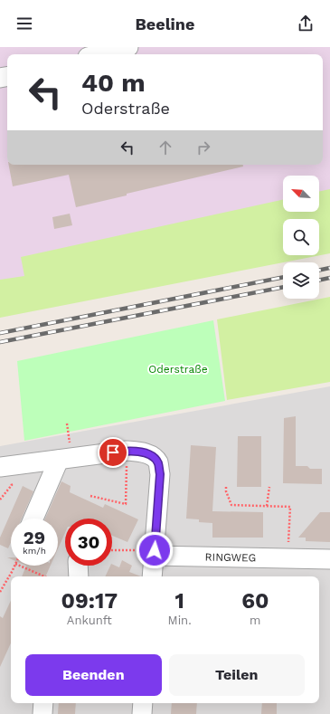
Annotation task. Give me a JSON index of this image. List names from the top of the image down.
{
  "streets": {
    "street": ["RINGWEG"]
  },
  "parks": ["Oderstraße"],
  "north": "top left",
  "page": {
    "header": "Beeline",
    "turn": ["40 m", "Oderstraße"],
    "speed": "29 km/h",
    "limit": "30",
    "eta": [
      "09:17",
      "Ankunft",
      "1",
      "Min.",
      "60",
      "m"
    ],
    "buttons": ["Beenden", "Teilen"]
  }
}
